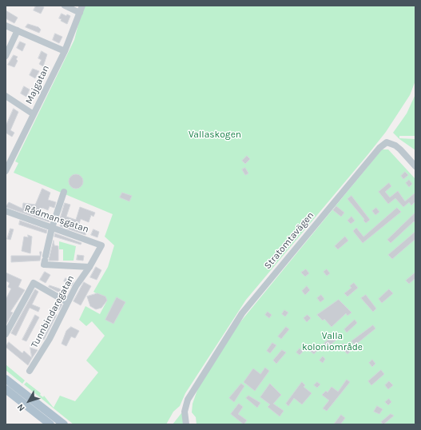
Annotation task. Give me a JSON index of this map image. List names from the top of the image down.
{
  "streets": {
    "street": [
      "Majgatan",
      "Rådmansgatan",
      "Stratomtavägen",
      "Tunnbindaregatan"
    ]
  },
  "crossings": [
    ["Rådmansgatan", "Tunnbindaregatan"]
  ],
  "parks": ["Vallaskogen", "Valla koloniområde"],
  "north": "bottom left"
}
